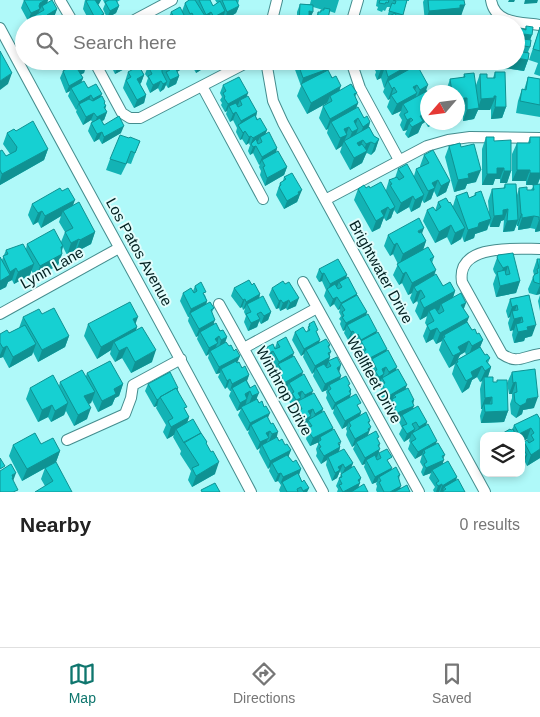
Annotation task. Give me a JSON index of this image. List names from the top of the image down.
{
  "streets": {
    "street": [
      "Los Patos Avenue",
      "Lynn Lane",
      "Brightwater Drive",
      "Wellfleet Drive",
      "Winthrop Drive"
    ]
  },
  "crossings": [
    ["Los Patos Avenue", "Lynn Lane"]
  ],
  "north": "bottom left",
  "page": {
    "search": "Search here",
    "heading": ["Nearby", "0 results"],
    "nav": ["Map", "Directions", "Saved"]
  }
}
